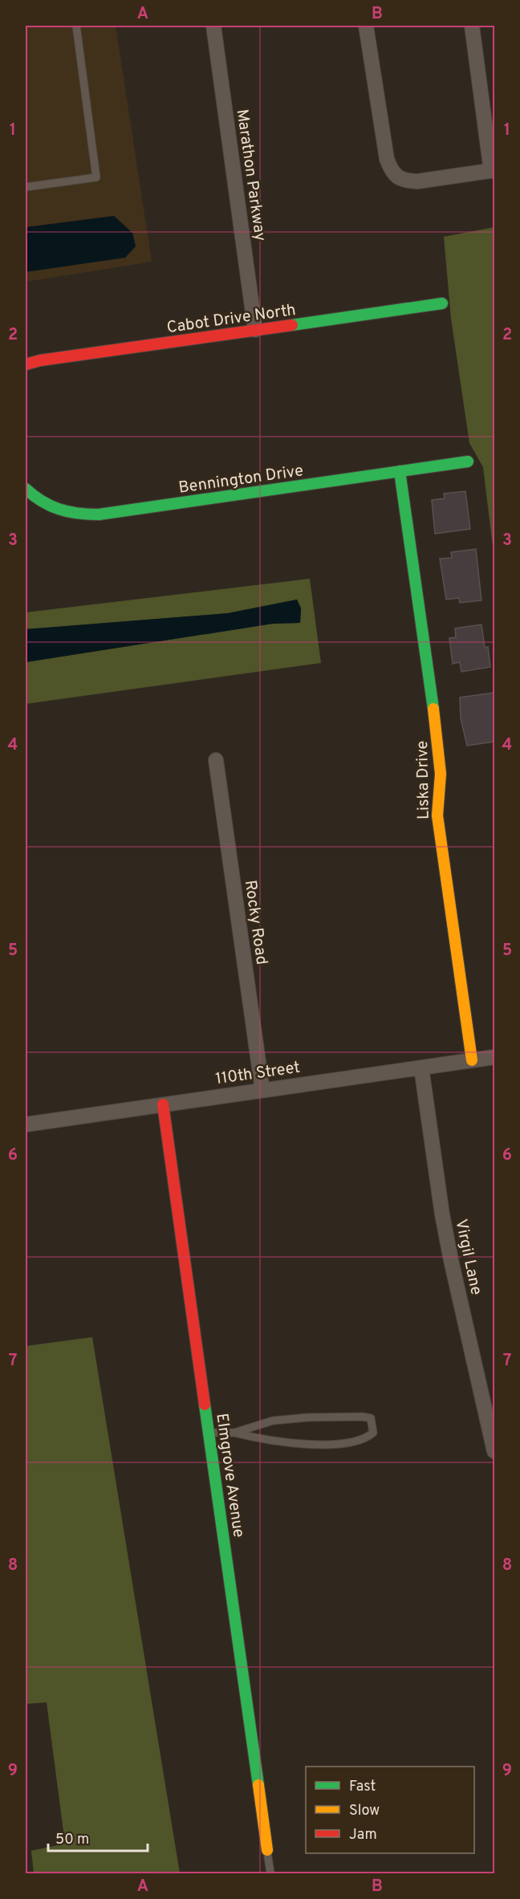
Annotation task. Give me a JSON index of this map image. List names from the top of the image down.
{
  "streets": {
    "street": [
      "Marathon Parkway",
      "Cabot Drive North",
      "Bennington Drive",
      "Liska Drive",
      "Rocky Road",
      "110th Street",
      "Virgil Lane",
      "Elmgrove Avenue"
    ]
  },
  "crossings": [
    ["Marathon Parkway", "Cabot Drive North"],
    ["Bennington Drive", "Liska Drive"],
    ["Liska Drive", "110th Street"],
    ["Rocky Road", "110th Street"],
    ["110th Street", "Virgil Lane"],
    ["110th Street", "Elmgrove Avenue"]
  ],
  "legend": ["Fast", "Slow", "Jam"],
  "scale_bar": "50 m",
  "grid": {
    "columns": ["A", "B"],
    "rows": [
      "1",
      "2",
      "3",
      "4",
      "5",
      "6",
      "7",
      "8",
      "9"
    ]
  }
}
